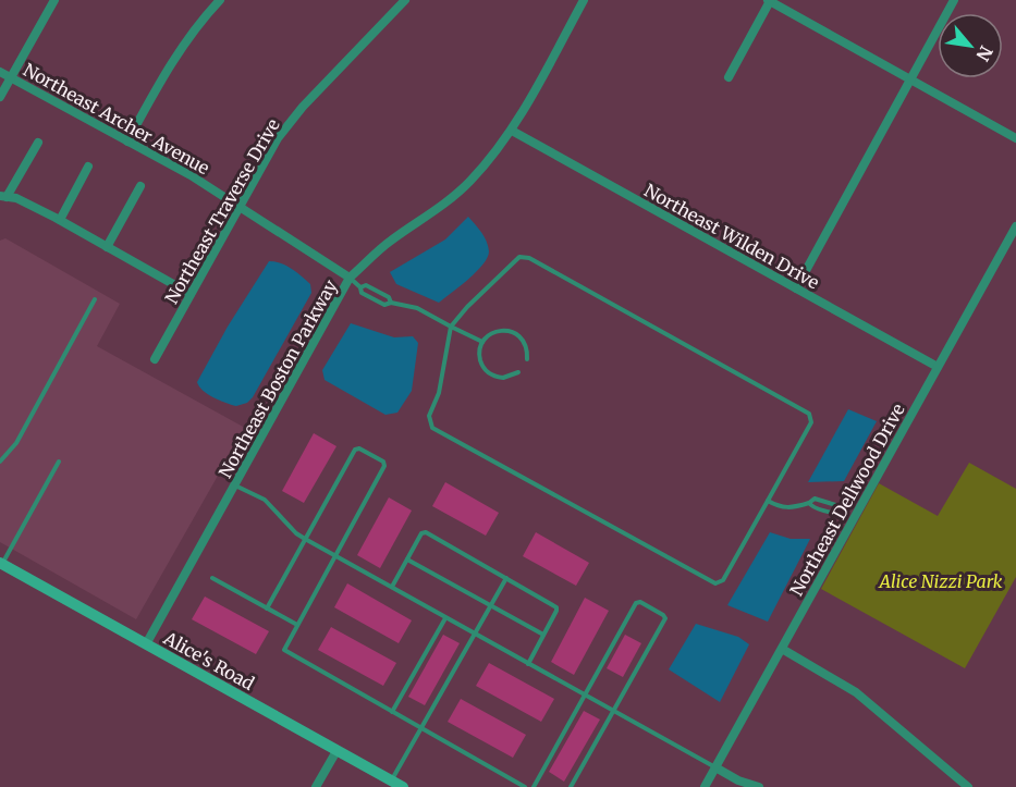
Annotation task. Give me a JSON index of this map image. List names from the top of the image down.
{
  "streets": {
    "main road": ["Alice's Road"],
    "street": [
      "Northeast Archer Avenue",
      "Northeast Traverse Drive",
      "Northeast Wilden Drive",
      "Northeast Boston Parkway",
      "Northeast Dellwood Drive"
    ]
  },
  "crossings": [
    ["Northeast Archer Avenue", "Northeast Traverse Drive"],
    ["Northeast Archer Avenue", "Northeast Boston Parkway"],
    ["Northeast Wilden Drive", "Northeast Boston Parkway"],
    ["Northeast Wilden Drive", "Northeast Dellwood Drive"],
    ["Northeast Boston Parkway", "Alice's Road"]
  ],
  "parks": ["Alice Nizzi Park"],
  "north": "bottom right"
}
